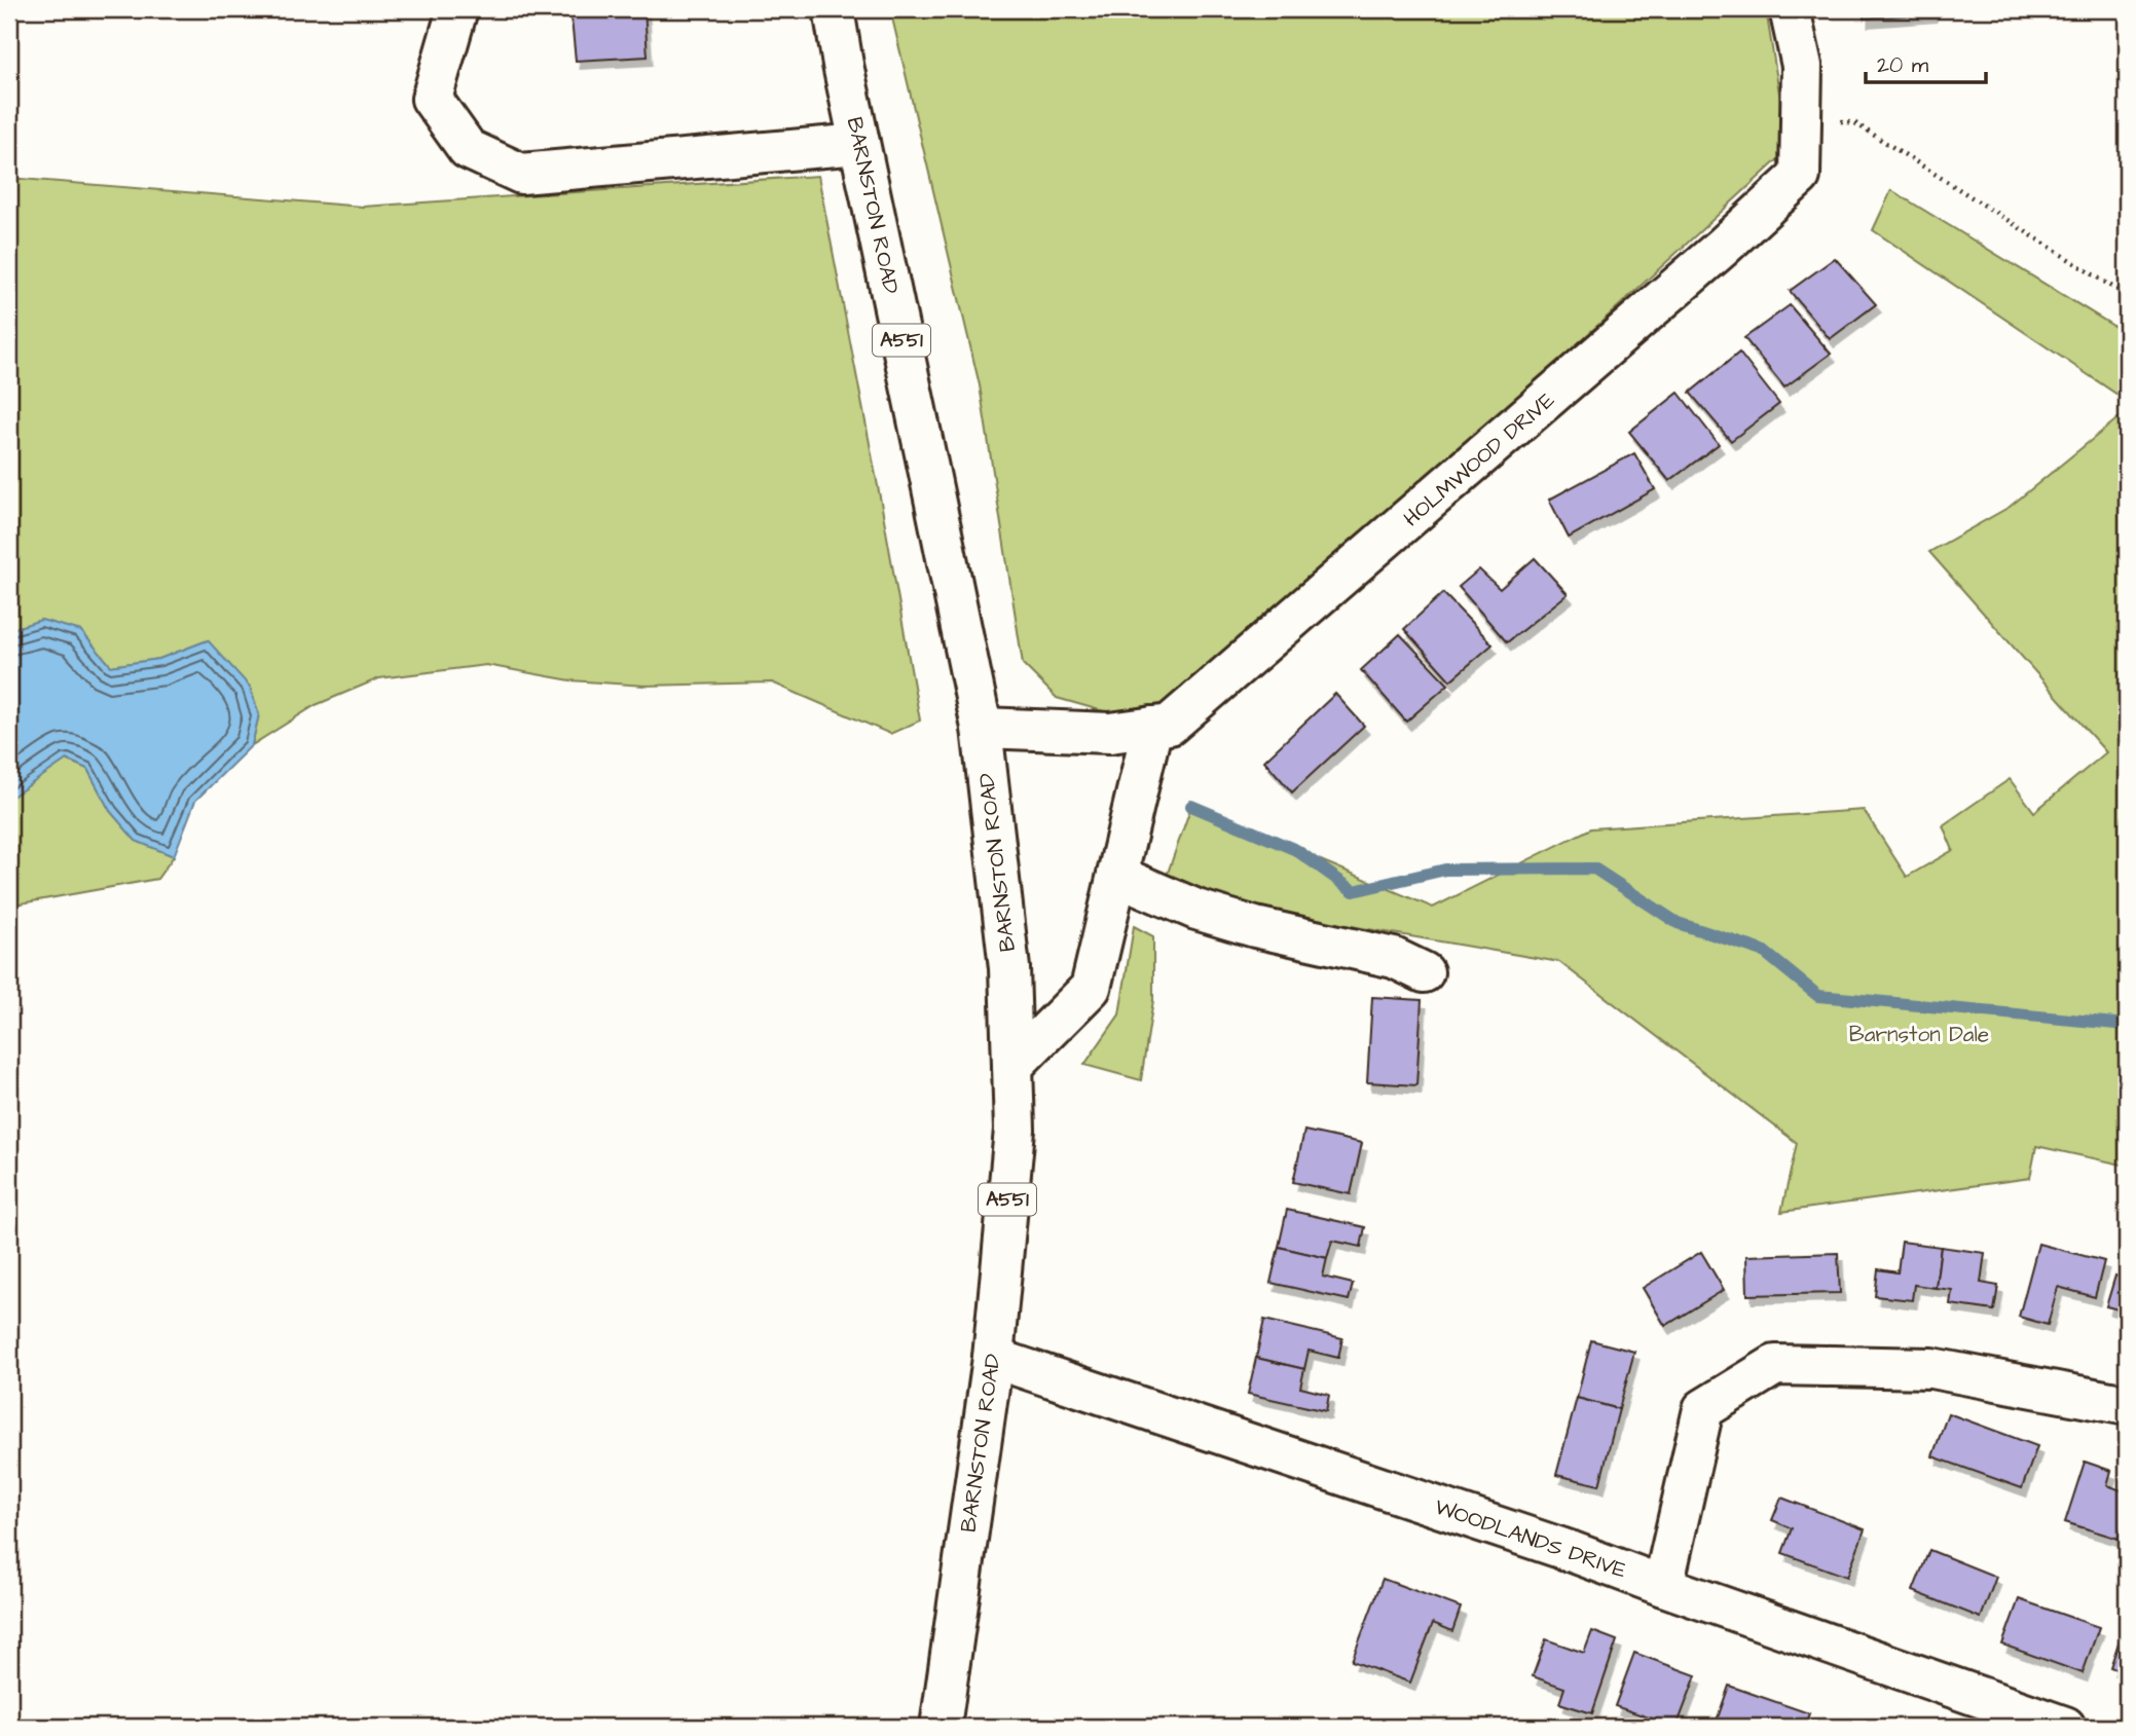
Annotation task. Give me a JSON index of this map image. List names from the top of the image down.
{
  "streets": {
    "street": [
      "BARNSTON ROAD",
      "A551",
      "HOLMWOOD DRIVE",
      "WOODLANDS DRIVE"
    ]
  },
  "crossings": [
    ["BARNSTON ROAD", "HOLMWOOD DRIVE"],
    ["BARNSTON ROAD", "WOODLANDS DRIVE"]
  ],
  "parks": ["Barnston Dale"],
  "scale_bar": "20 m"
}
